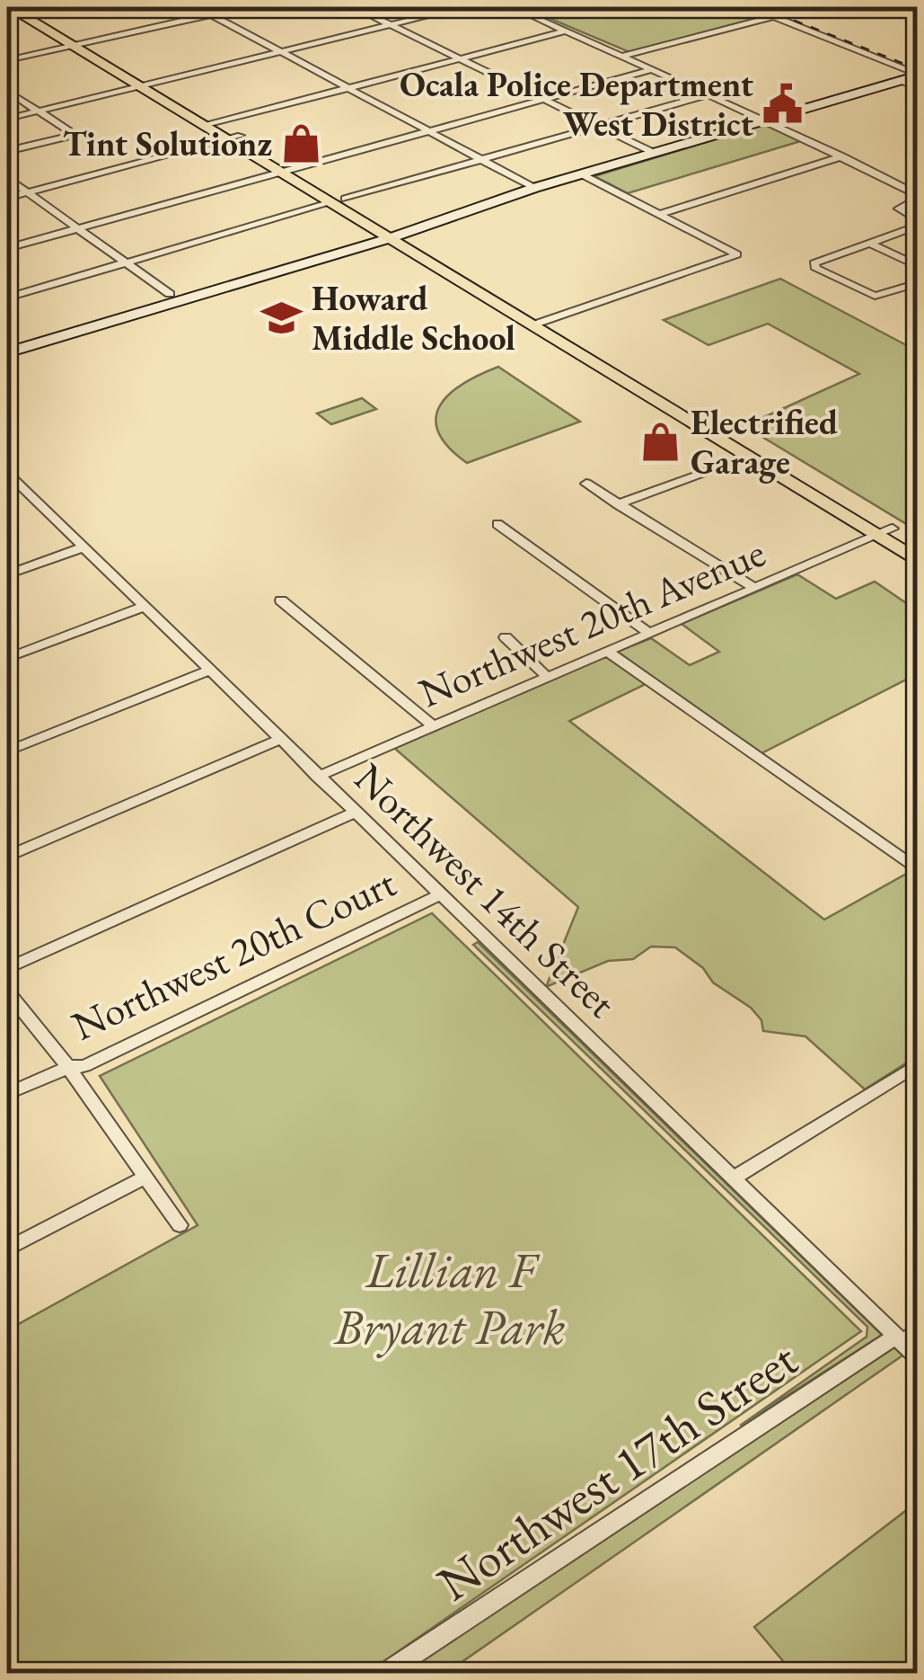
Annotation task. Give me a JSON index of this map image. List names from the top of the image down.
{
  "streets": {
    "street": [
      "Northwest 20th Avenue",
      "Northwest 14th Street",
      "Northwest 20th Court",
      "Northwest 17th Street"
    ]
  },
  "crossings": [
    ["Northwest 20th Avenue", "Northwest 14th Street"],
    ["Northwest 14th Street", "Northwest 20th Court"],
    ["Northwest 14th Street", "Northwest 17th Street"]
  ],
  "parks": ["Lillian F Bryant Park"],
  "places": {
    "public building": ["Ocala Police Department West District"],
    "shop": ["Tint Solutionz", "Electrified Garage"],
    "school or university": ["Howard Middle School"]
  }
}
